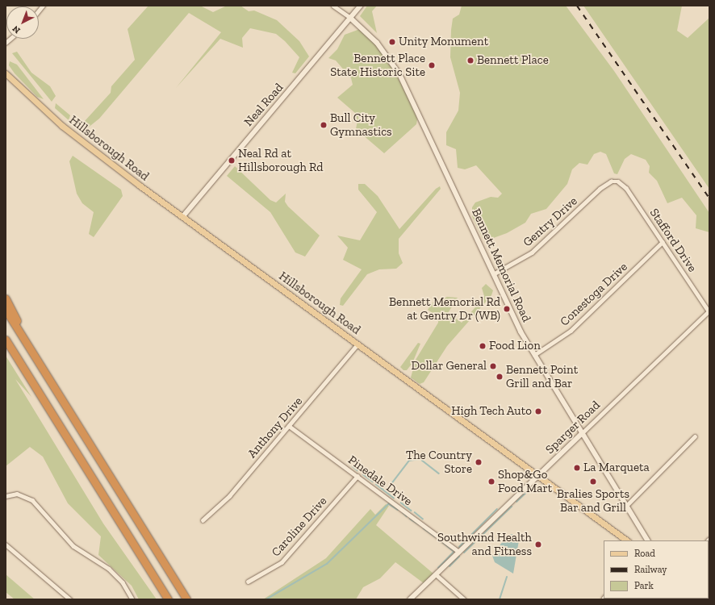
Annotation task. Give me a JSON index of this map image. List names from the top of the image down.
{
  "streets": {
    "main road": ["Hillsborough Road"],
    "street": [
      "Neal Road",
      "Gentry Drive",
      "Stafford Drive",
      "Bennett Memorial Road",
      "Conestoga Drive",
      "Anthony Drive",
      "Sparger Road",
      "Pinedale Drive",
      "Caroline Drive"
    ]
  },
  "crossings": [
    ["Neal Road", "Hillsborough Road"],
    ["Neal Road", "Bennett Memorial Road"],
    ["Hillsborough Road", "Anthony Drive"],
    ["Hillsborough Road", "Sparger Road"],
    ["Gentry Drive", "Stafford Drive"],
    ["Gentry Drive", "Bennett Memorial Road"],
    ["Stafford Drive", "Conestoga Drive"],
    ["Stafford Drive", "Sparger Road"],
    ["Bennett Memorial Road", "Conestoga Drive"],
    ["Bennett Memorial Road", "Sparger Road"],
    ["Anthony Drive", "Pinedale Drive"],
    ["Sparger Road", "Pinedale Drive"],
    ["Pinedale Drive", "Caroline Drive"]
  ],
  "places": [
    "Unity Monument",
    "Bennett Place",
    "Bennett Place State Historic Site",
    "Bull City Gymnastics",
    "Neal Rd at Hillsborough Rd",
    "Bennett Memorial Rd at Gentry Dr (WB)",
    "Food Lion",
    "Dollar General",
    "Bennett Point Grill and Bar",
    "High Tech Auto",
    "The Country Store",
    "La Marqueta",
    "Shop&Go Food Mart",
    "Bralies Sports Bar and Grill",
    "Southwind Health and Fitness"
  ],
  "legend": ["Road", "Railway", "Park"],
  "north": "bottom left"
}
